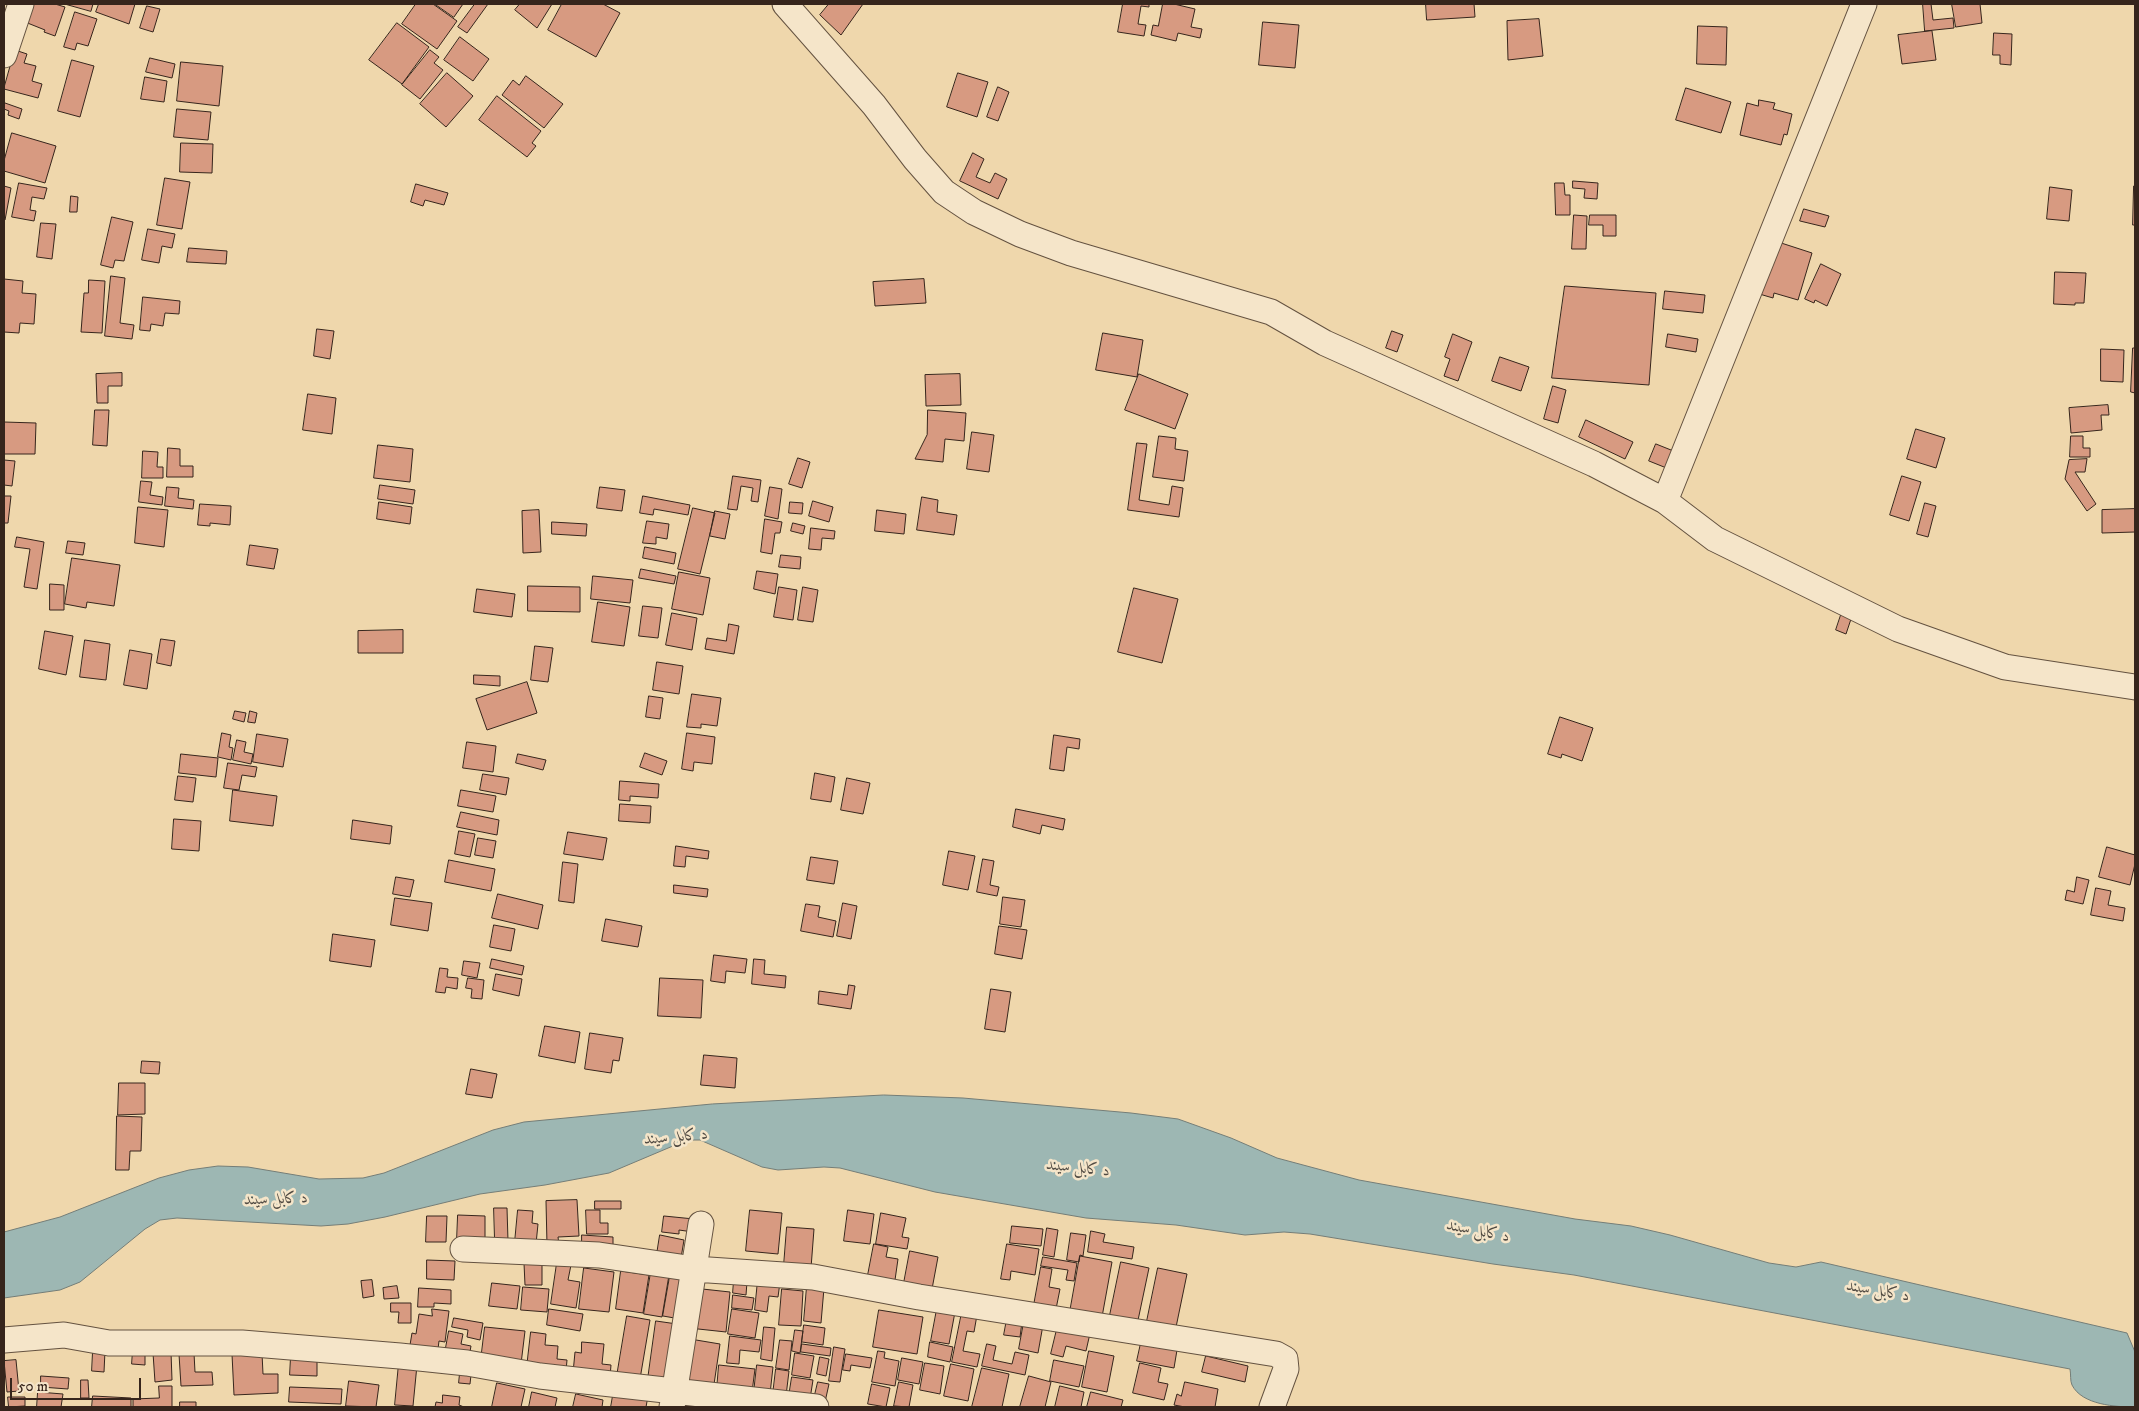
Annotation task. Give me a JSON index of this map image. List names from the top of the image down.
{
  "water": ["د کابل سيند"],
  "scale_bar": "50 m"
}
